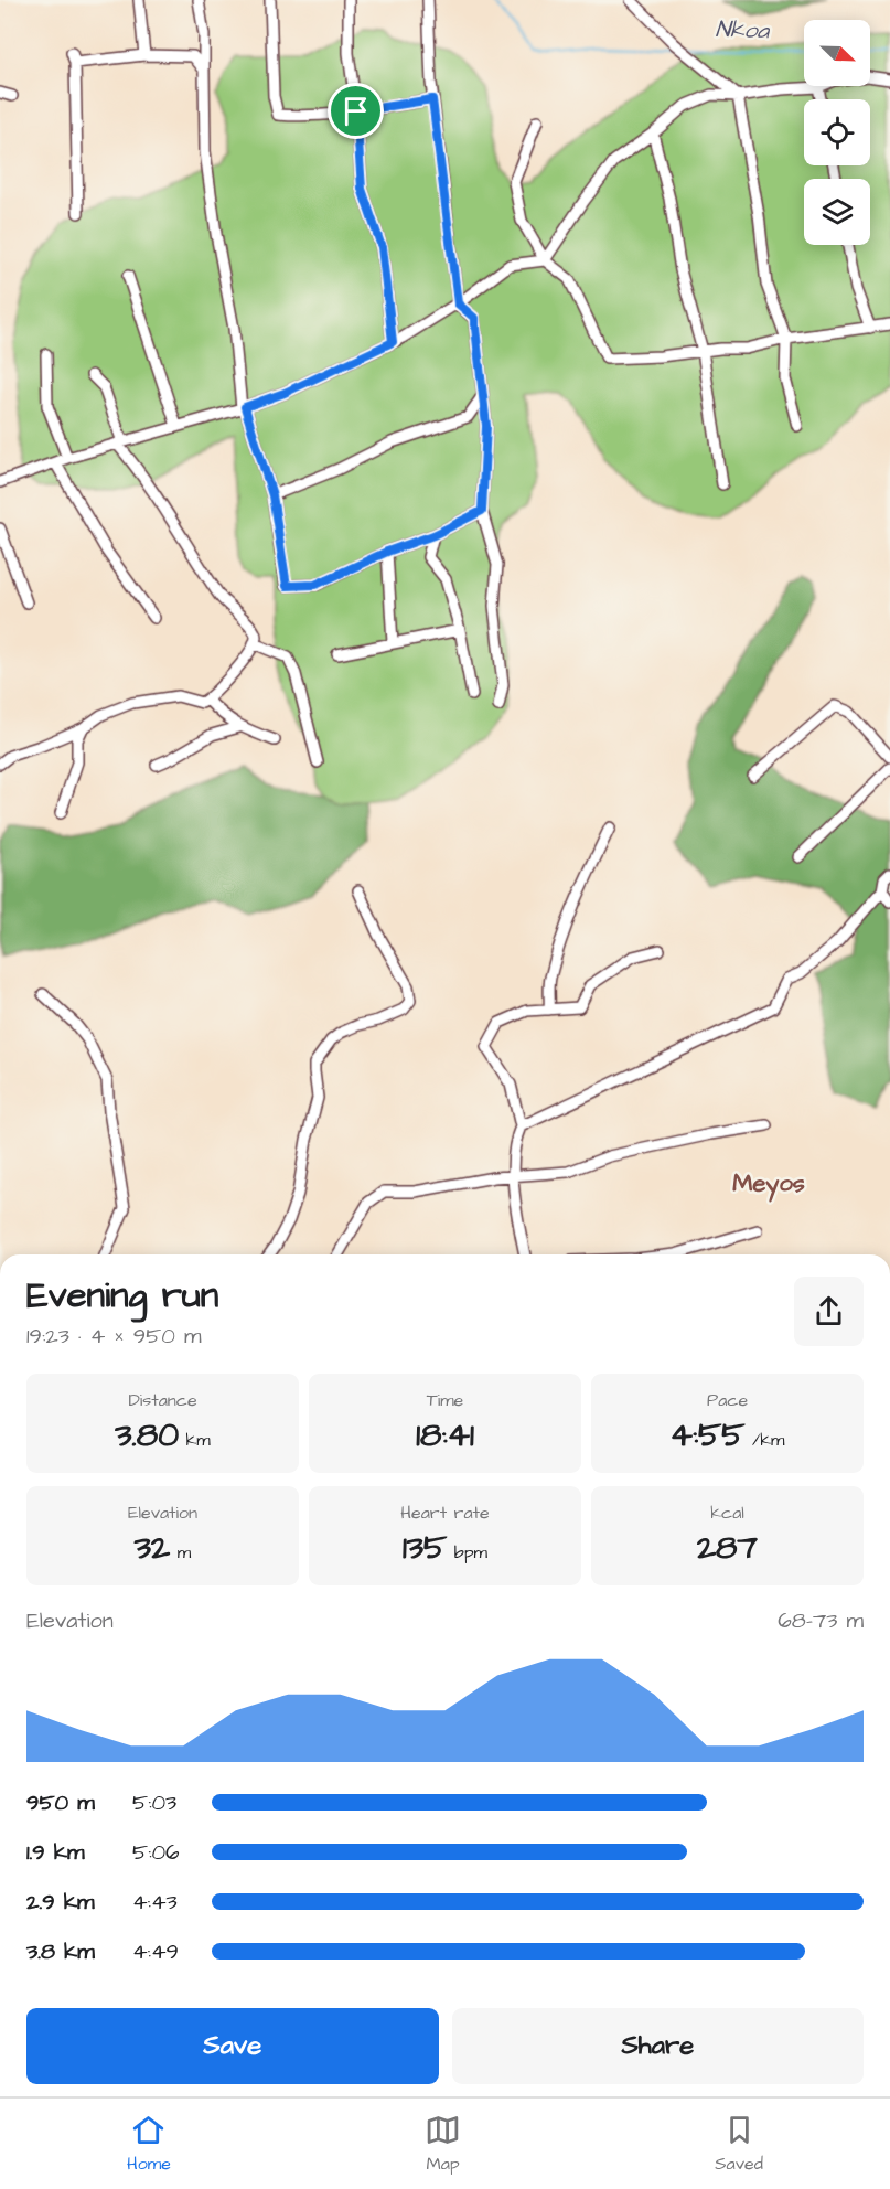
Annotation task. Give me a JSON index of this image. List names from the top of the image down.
{
  "districts": ["Meyos"],
  "water": ["Nkoa"],
  "north": "bottom right",
  "page": {
    "heading": ["Evening run", "19:23 · 4 × 950 m"],
    "stats": [
      ["Distance", "3.80 km"],
      ["Time", "18:41"],
      ["Pace", "4:55 /km"],
      ["Elevation", "32 m"],
      ["Heart rate", "135 bpm"],
      ["kcal", "287"]
    ],
    "chart": ["Elevation", "68–73 m"],
    "list": [
      {
        "name": "950 m",
        "note": "5:03"
      },
      {
        "name": "1.9 km",
        "note": "5:06"
      },
      {
        "name": "2.9 km",
        "note": "4:43"
      },
      {
        "name": "3.8 km",
        "note": "4:49"
      }
    ],
    "buttons": ["Save", "Share"],
    "tabs": ["Home", "Map", "Saved"]
  }
}
